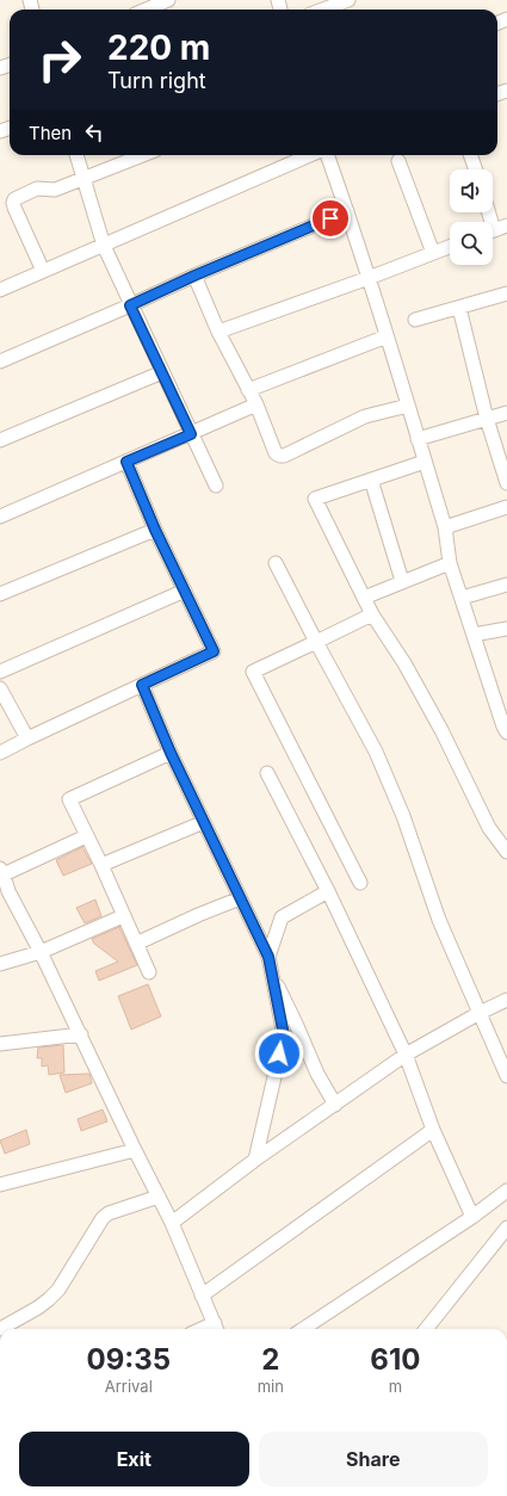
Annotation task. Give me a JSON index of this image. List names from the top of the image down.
{
  "page": {
    "turn": ["220 m", "Turn right"],
    "then": "Then",
    "eta": [
      "09:35",
      "Arrival",
      "2",
      "min",
      "610",
      "m"
    ],
    "buttons": ["Exit", "Share"]
  }
}
